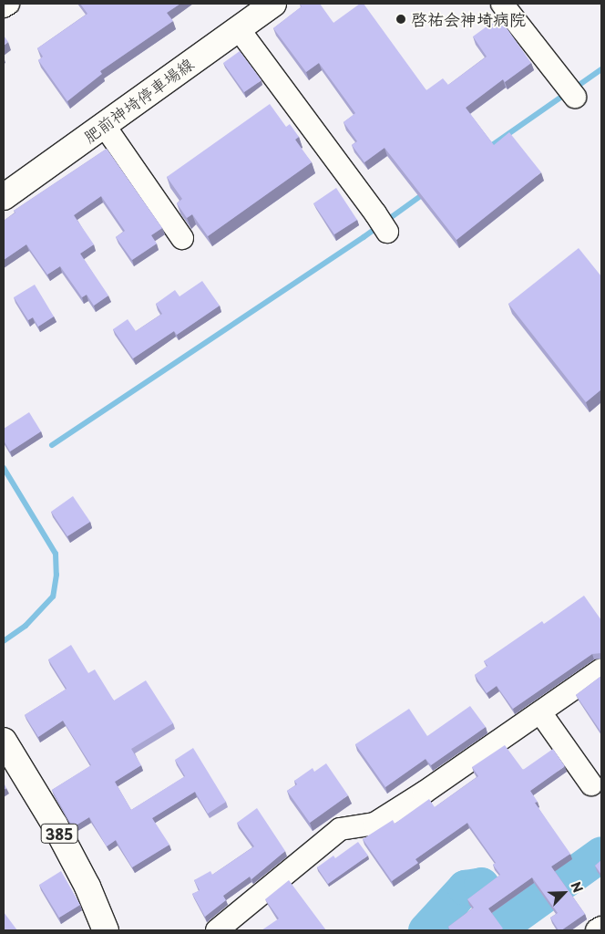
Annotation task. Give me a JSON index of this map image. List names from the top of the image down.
{
  "streets": {
    "main road": ["肥前神埼停車場線", "385"]
  },
  "places": ["啓祐会神埼病院"],
  "north": "top right"
}
